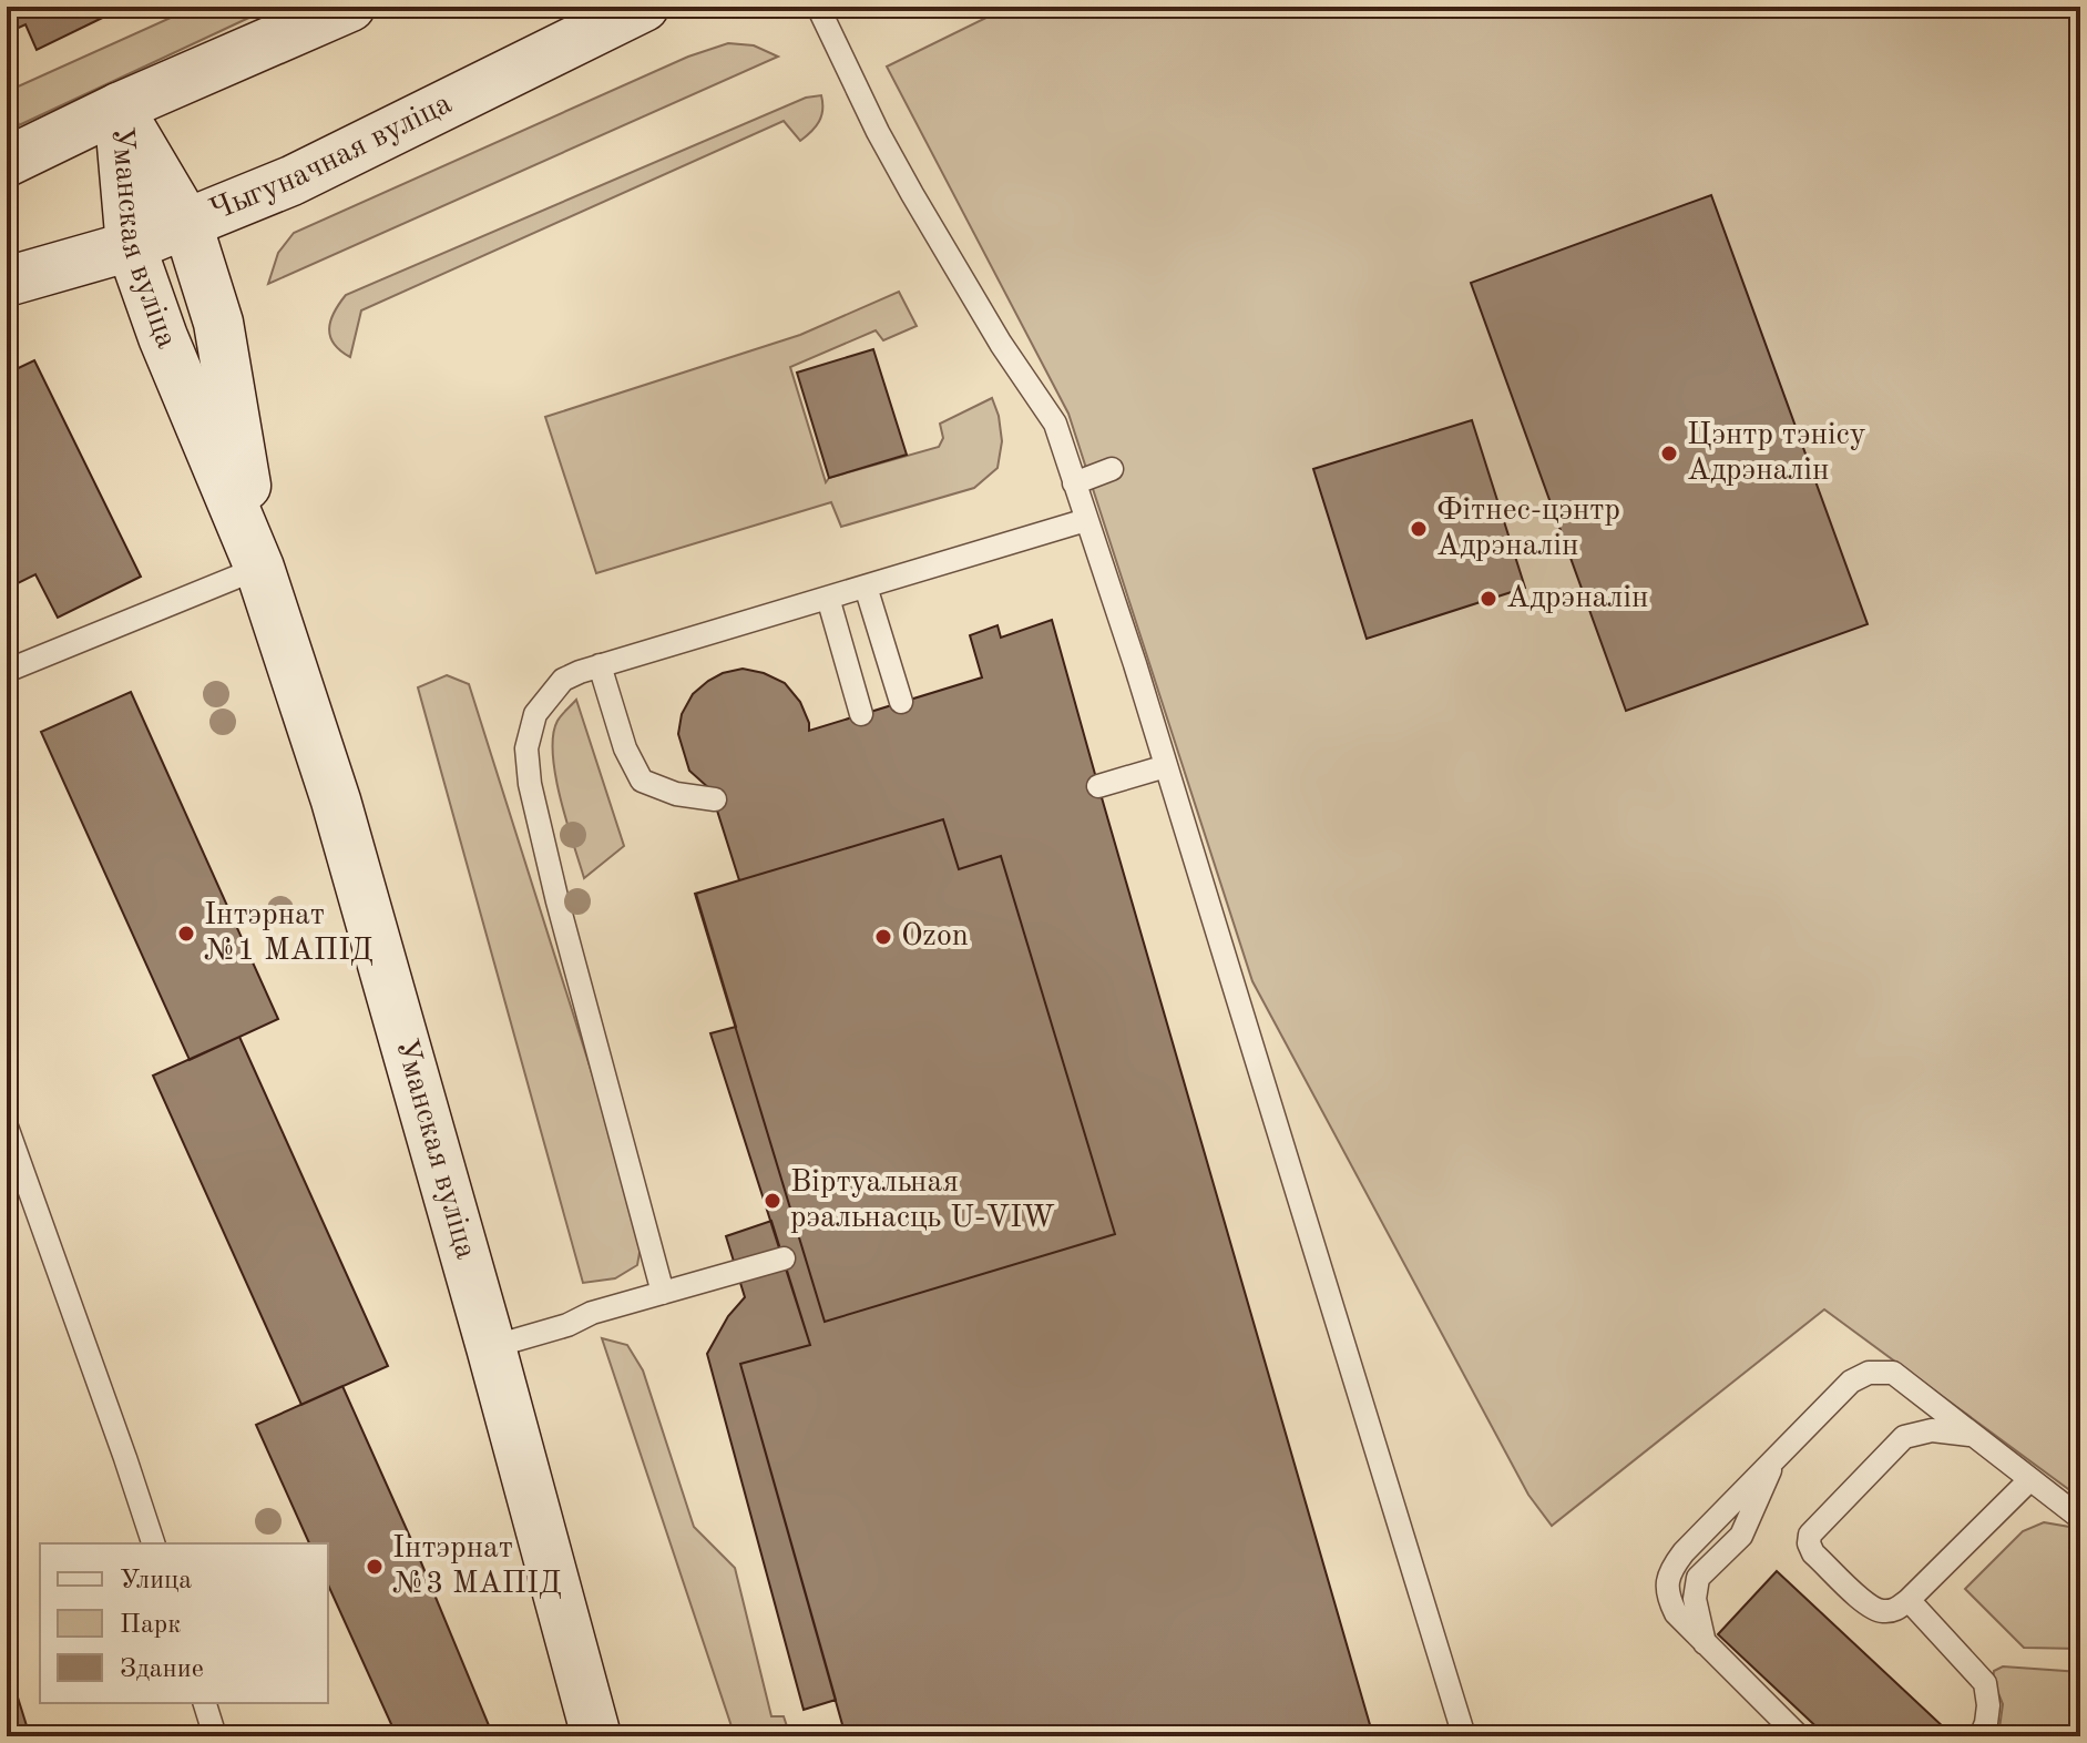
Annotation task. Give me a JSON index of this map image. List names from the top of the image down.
{
  "streets": {
    "main road": ["Чыгуначная вуліца", "Уманская вуліца"]
  },
  "crossings": [
    ["Чыгуначная вуліца", "Уманская вуліца"]
  ],
  "places": [
    "Цэнтр тэнісу Адрэналін",
    "Фітнес-цэнтр Адрэналін",
    "Адрэналін",
    "Інтэрнат №1 МАПІД",
    "Ozon",
    "Віртуальная рэальнасць U-VIW",
    "Інтэрнат №3 МАПІД"
  ],
  "legend": ["Улица", "Парк", "Здание"]
}
